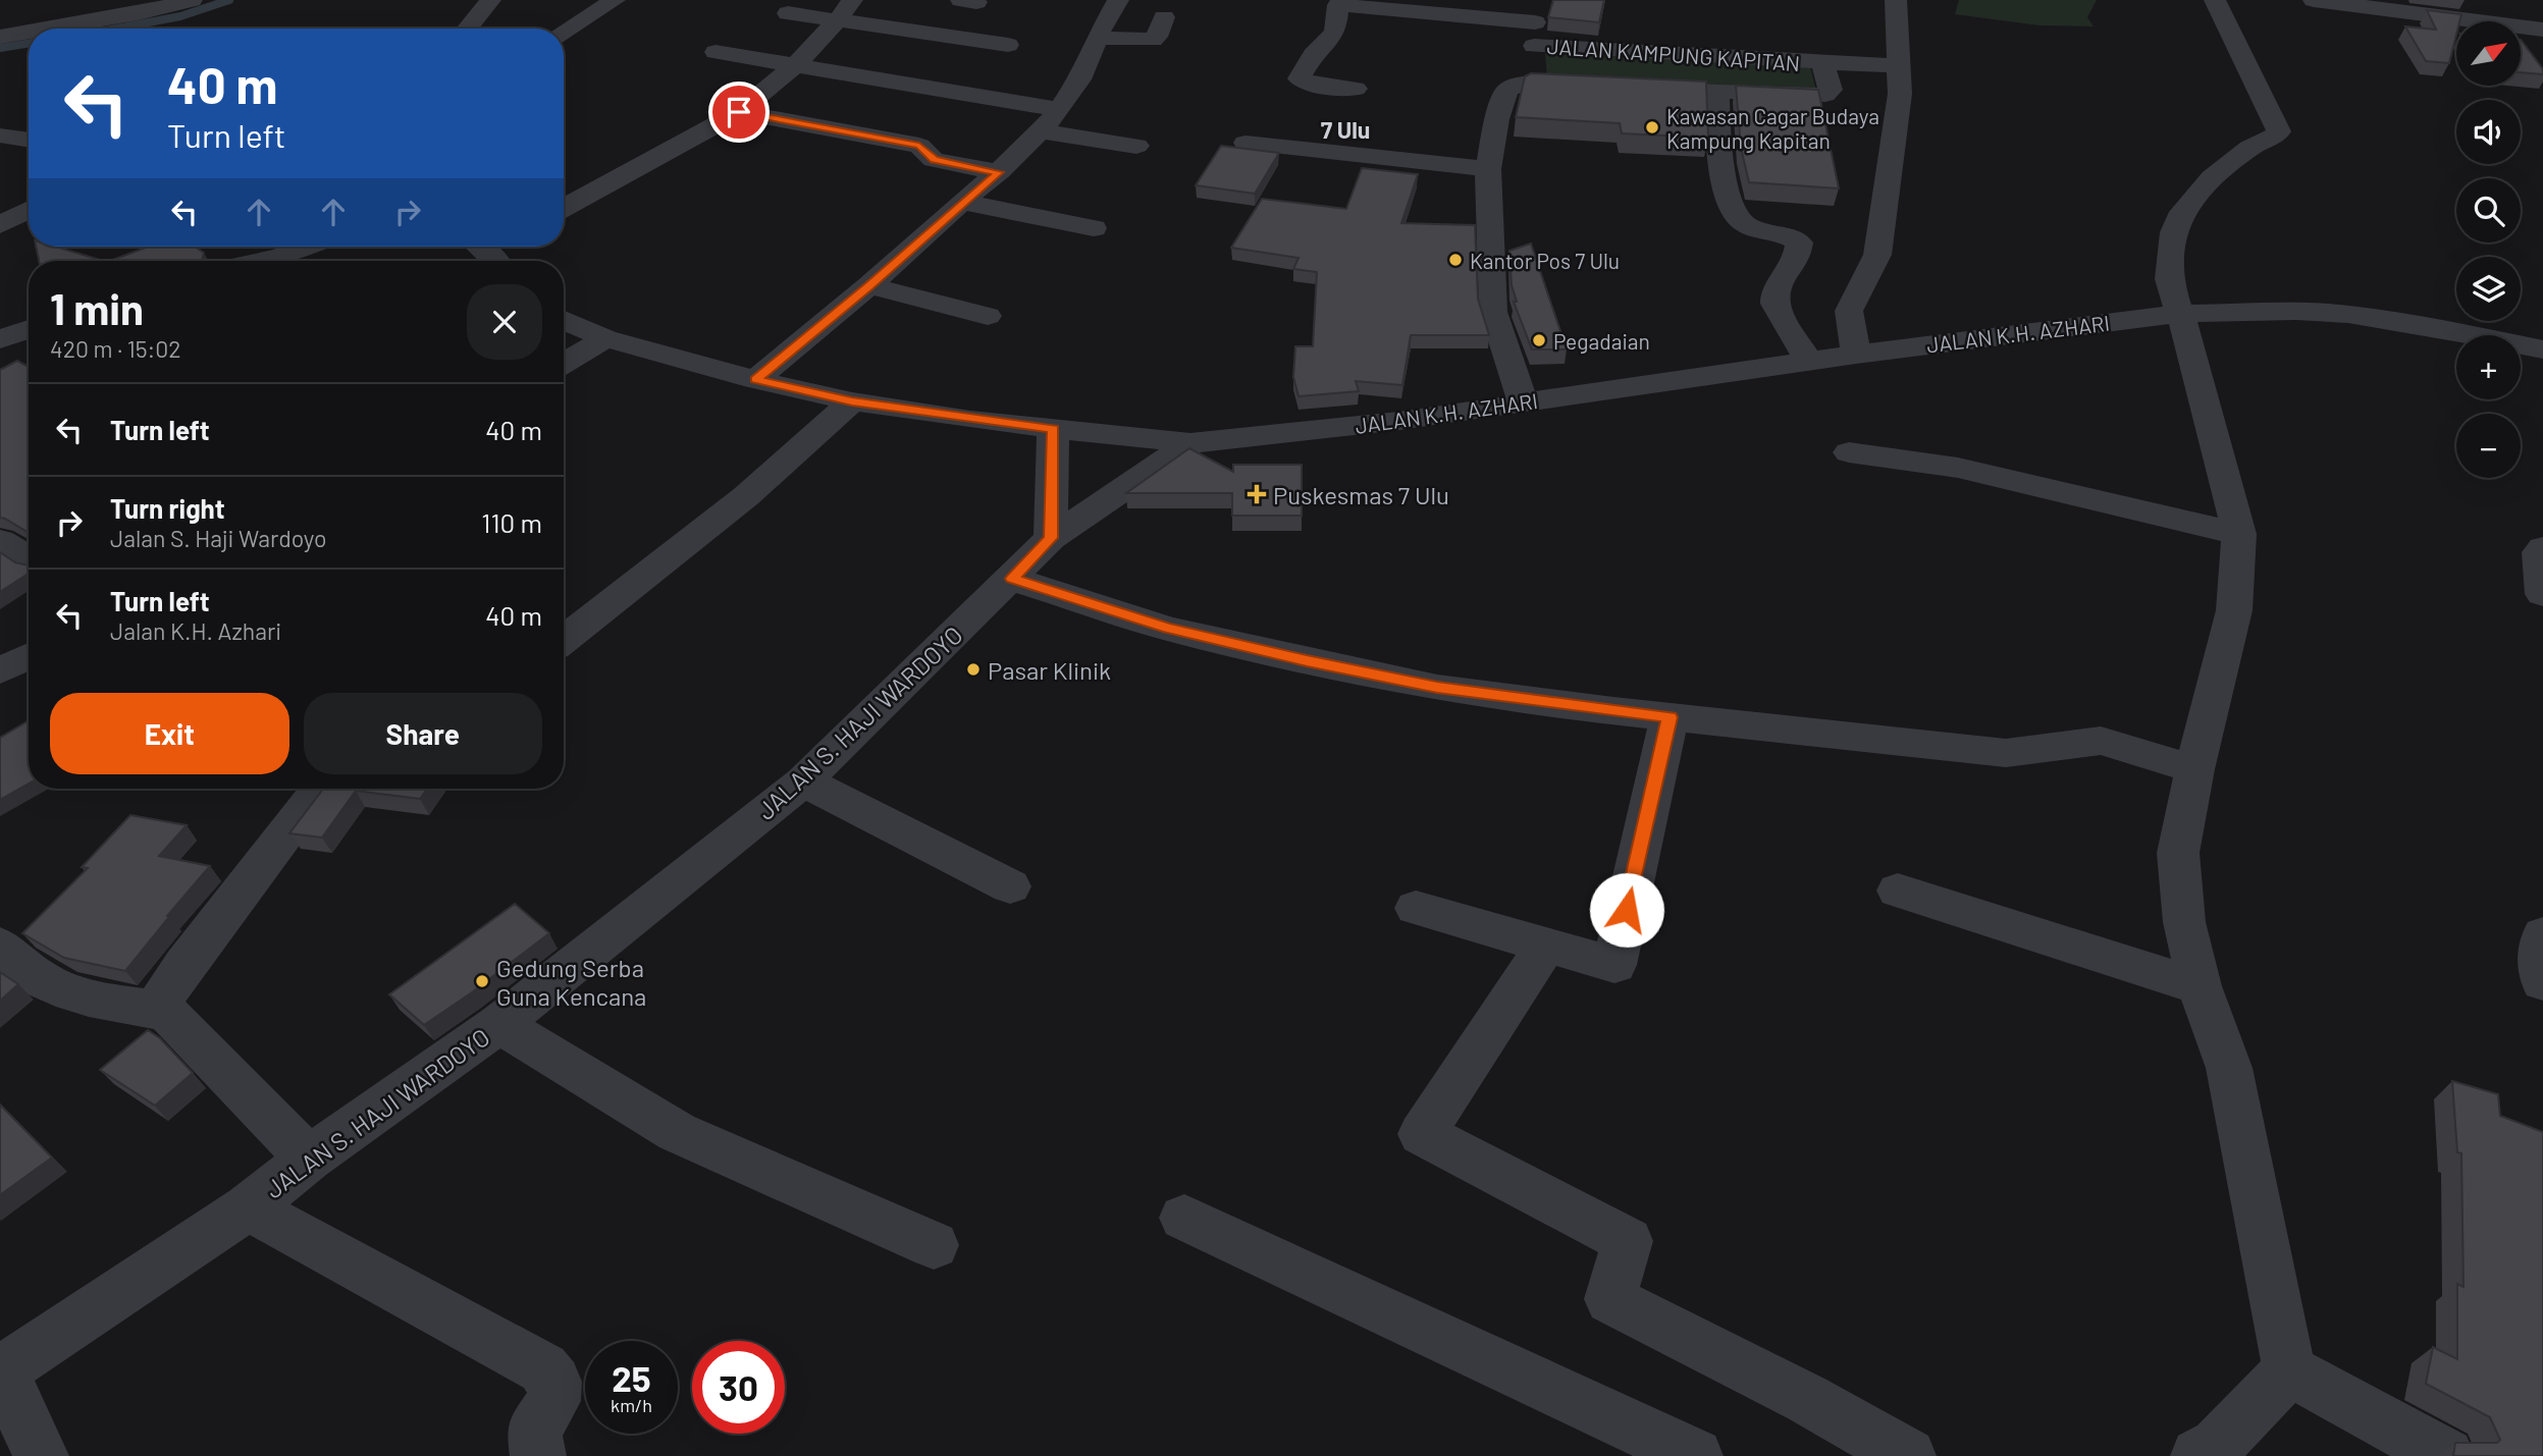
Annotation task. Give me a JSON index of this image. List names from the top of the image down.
{
  "streets": {
    "street": ["JALAN KAMPUNG KAPITAN", "JALAN K.H. AZHARI", "JALAN S. HAJI WARDOYO"]
  },
  "crossings": [
    ["JALAN KAMPUNG KAPITAN", "JALAN K.H. AZHARI"],
    ["JALAN K.H. AZHARI", "JALAN S. HAJI WARDOYO"]
  ],
  "districts": ["7 Ulu"],
  "places": {
    "other": [
      "Kawasan Cagar Budaya Kampung Kapitan",
      "Kantor Pos 7 Ulu",
      "Pegadaian",
      "Pasar Klinik",
      "Gedung Serba Guna Kencana"
    ],
    "health": ["Puskesmas 7 Ulu"]
  },
  "north": "top right",
  "page": {
    "map_buttons": ["+", "−"],
    "turn": ["40 m", "Turn left"],
    "heading": ["1 min", "420 m · 15:02"],
    "list": [
      {
        "name": "Turn left",
        "value": "40 m"
      },
      {
        "name": "Turn right",
        "note": "Jalan S. Haji Wardoyo",
        "value": "110 m"
      },
      {
        "name": "Turn left",
        "note": "Jalan K.H. Azhari",
        "value": "40 m"
      }
    ],
    "buttons": ["Exit", "Share"],
    "speed": "25 km/h",
    "limit": "30"
  }
}
